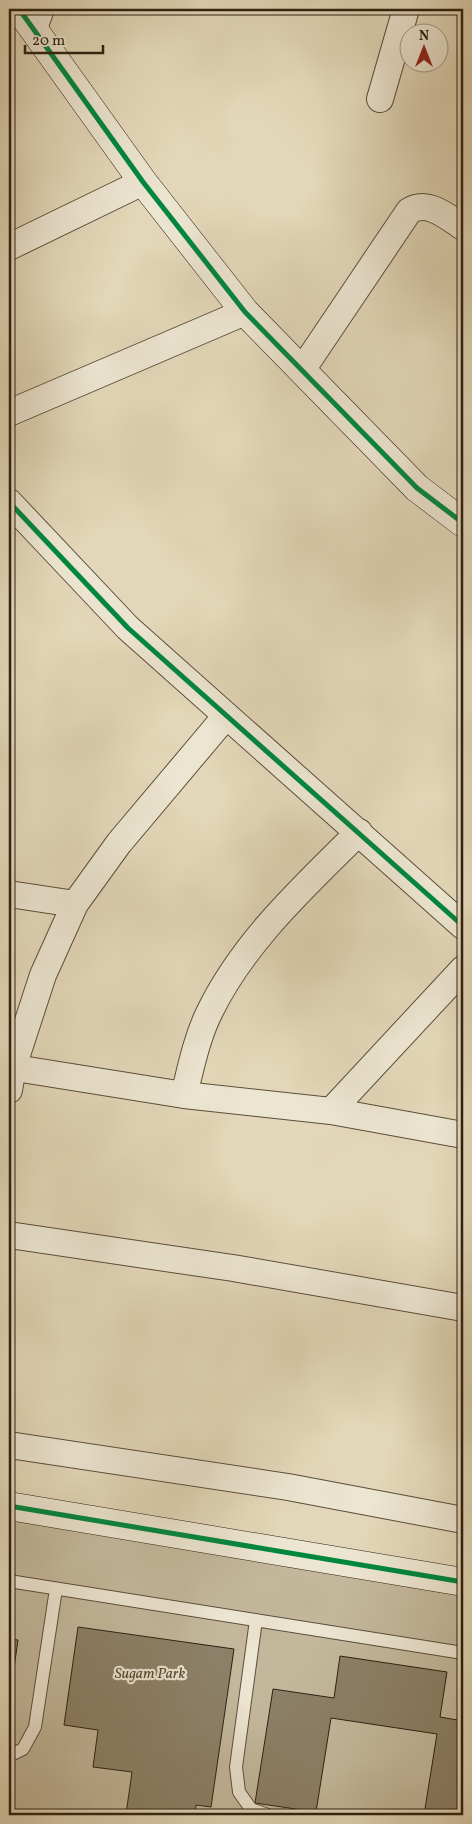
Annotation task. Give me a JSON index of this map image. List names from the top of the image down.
{
  "parks": ["Sugam Park"],
  "scale_bar": "20 m",
  "north": "top"
}
